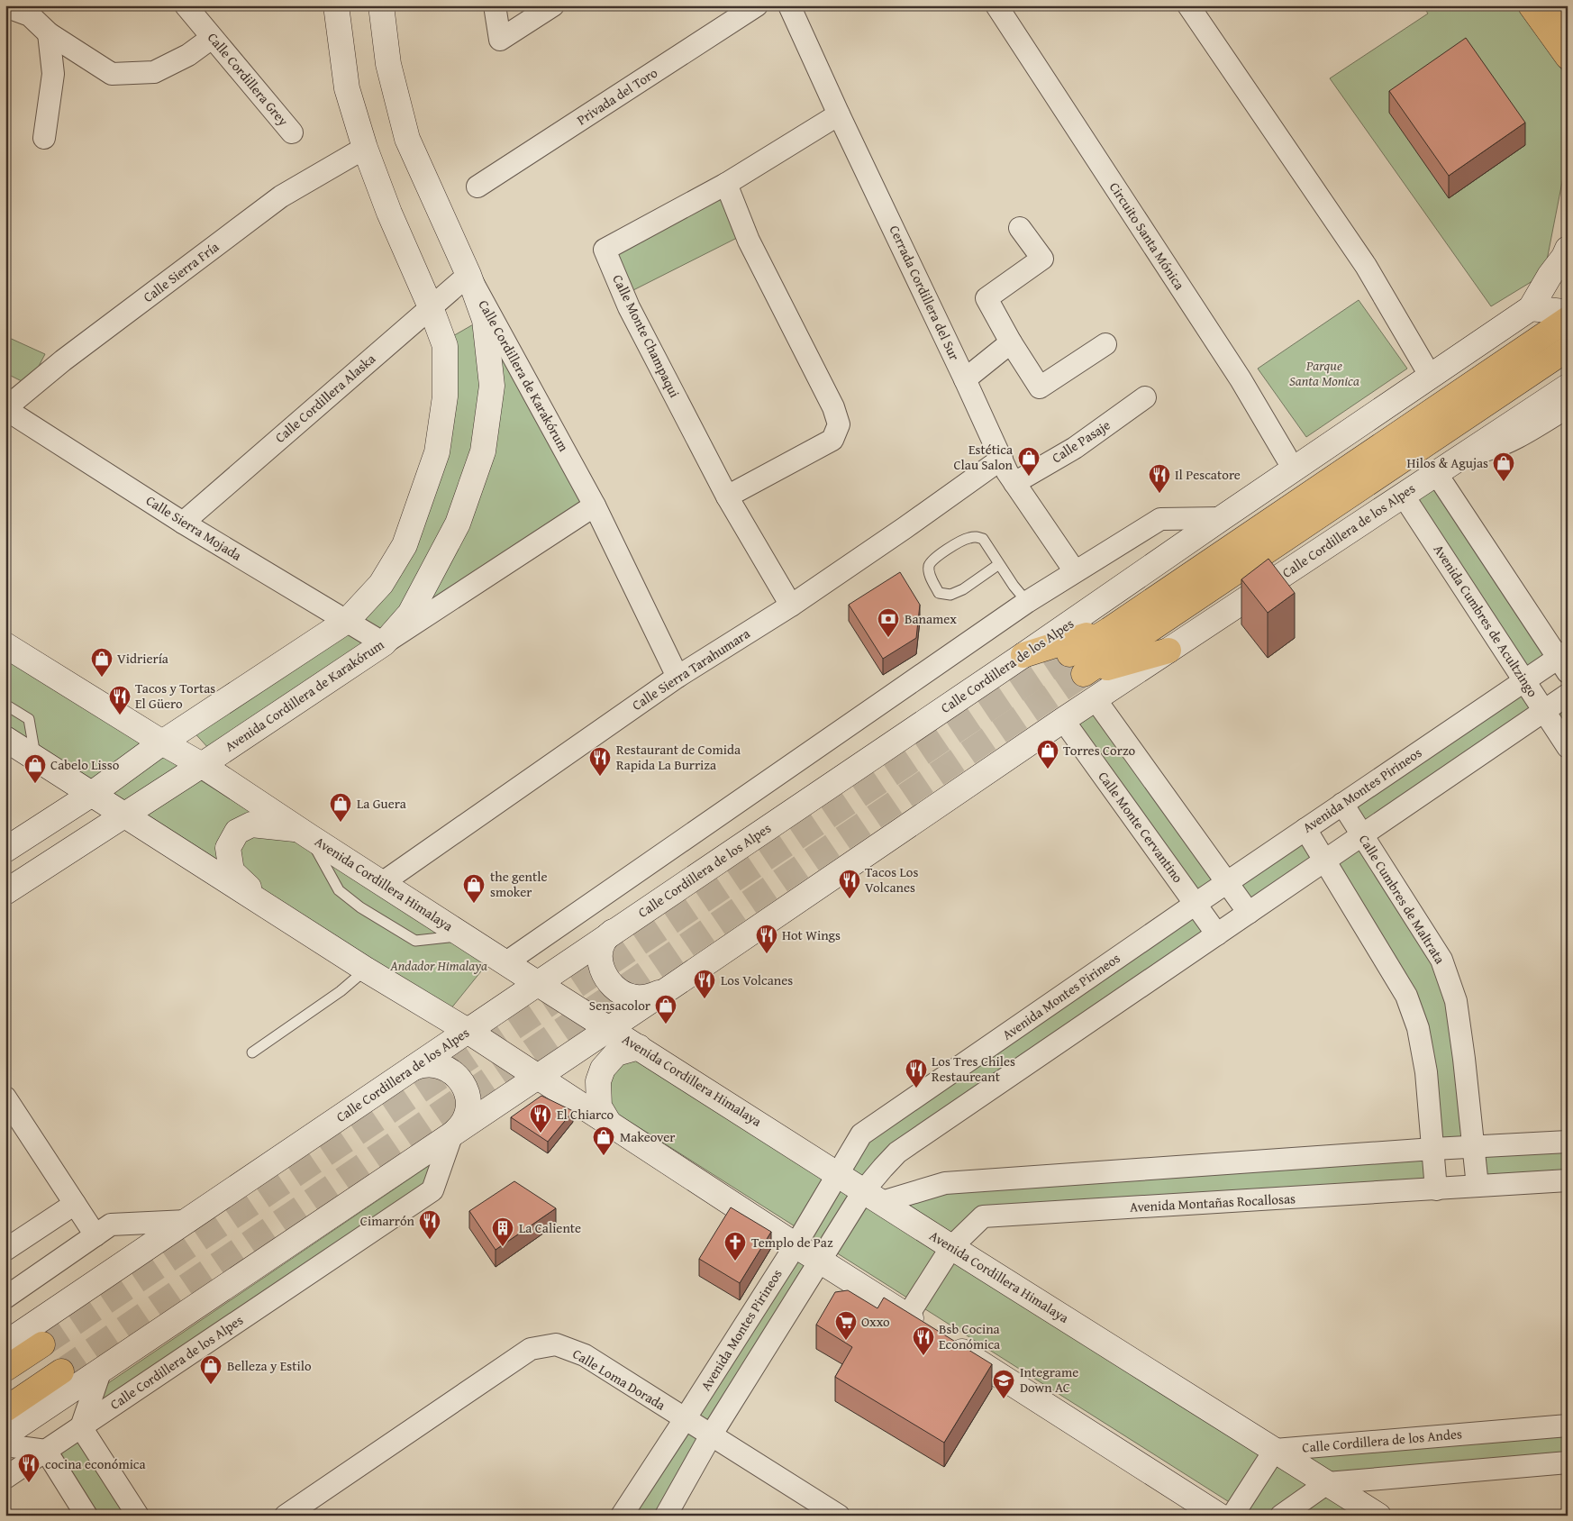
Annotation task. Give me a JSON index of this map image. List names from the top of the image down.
{
  "streets": {
    "highway": ["Calle Cordillera de los Alpes"],
    "main road": ["Calle Cordillera de Karakórum", "Avenida Cordillera de Karakórum", "Avenida Cordillera Himalaya"],
    "street": [
      "Calle Cordillera Grey",
      "Privada del Toro",
      "Circuito Santa Mónica",
      "Calle Sierra Fría",
      "Cerrada Cordillera del Sur",
      "Calle Monte Champaqui",
      "Calle Cordillera Alaska",
      "Calle Pasaje",
      "Calle Sierra Mojada",
      "Avenida Cumbres de Acultzingo",
      "Calle Sierra Tarahumara",
      "Avenida Montes Pirineos",
      "Calle Monte Cervantino",
      "Calle Cumbres de Maltrata",
      "Avenida Montañas Rocallosas",
      "Calle Loma Dorada",
      "Calle Cordillera de los Andes"
    ]
  },
  "crossings": [
    ["Circuito Santa Mónica", "Calle Cordillera de los Alpes"],
    ["Calle Sierra Fría", "Calle Sierra Mojada"],
    ["Cerrada Cordillera del Sur", "Calle Monte Champaqui"],
    ["Cerrada Cordillera del Sur", "Calle Pasaje"],
    ["Cerrada Cordillera del Sur", "Calle Sierra Tarahumara"],
    ["Calle Monte Champaqui", "Calle Sierra Tarahumara"],
    ["Calle Cordillera de Karakórum", "Calle Cordillera Alaska"],
    ["Calle Cordillera de Karakórum", "Calle Sierra Tarahumara"],
    ["Calle Cordillera de Karakórum", "Avenida Cordillera de Karakórum"],
    ["Calle Cordillera Alaska", "Calle Sierra Mojada"],
    ["Calle Cordillera Alaska", "Avenida Cordillera de Karakórum"],
    ["Calle Sierra Mojada", "Avenida Cordillera de Karakórum"],
    ["Calle Cordillera de los Alpes", "Avenida Cumbres de Acultzingo"],
    ["Calle Cordillera de los Alpes", "Calle Monte Cervantino"],
    ["Calle Cordillera de los Alpes", "Avenida Cordillera Himalaya"],
    ["Avenida Cumbres de Acultzingo", "Avenida Montes Pirineos"],
    ["Calle Sierra Tarahumara", "Avenida Cordillera Himalaya"],
    ["Avenida Cordillera de Karakórum", "Avenida Cordillera Himalaya"],
    ["Avenida Montes Pirineos", "Calle Monte Cervantino"],
    ["Avenida Montes Pirineos", "Avenida Cordillera Himalaya"],
    ["Avenida Montes Pirineos", "Calle Cumbres de Maltrata"],
    ["Avenida Montes Pirineos", "Calle Loma Dorada"],
    ["Avenida Cordillera Himalaya", "Avenida Montañas Rocallosas"],
    ["Avenida Cordillera Himalaya", "Calle Cordillera de los Andes"],
    ["Calle Cumbres de Maltrata", "Avenida Montañas Rocallosas"]
  ],
  "parks": ["Parque Santa Monica", "Andador Himalaya"],
  "places": {
    "shop": [
      "Estética Clau Salon",
      "Hilos & Agujas",
      "Vidriería",
      "Torres Corzo",
      "Cabelo Lisso",
      "La Guera",
      "the gentle smoker",
      "Sensacolor",
      "Makeover",
      "Belleza y Estilo"
    ],
    "restaurant": [
      "Il Pescatore",
      "Tacos y Tortas El Güero",
      "Restaurant de Comida Rapida La Burriza",
      "Tacos Los Volcanes",
      "Hot Wings",
      "Los Volcanes",
      "Los Tres Chiles Restaureant",
      "El Chiarco",
      "Cimarrón",
      "Bsb Cocina Económica",
      "cocina económica"
    ],
    "bank": ["Banamex"],
    "building": ["La Caliente"],
    "church": ["Templo de Paz"],
    "supermarket": ["Oxxo"],
    "school or university": ["Integrame Down AC"]
  }
}
